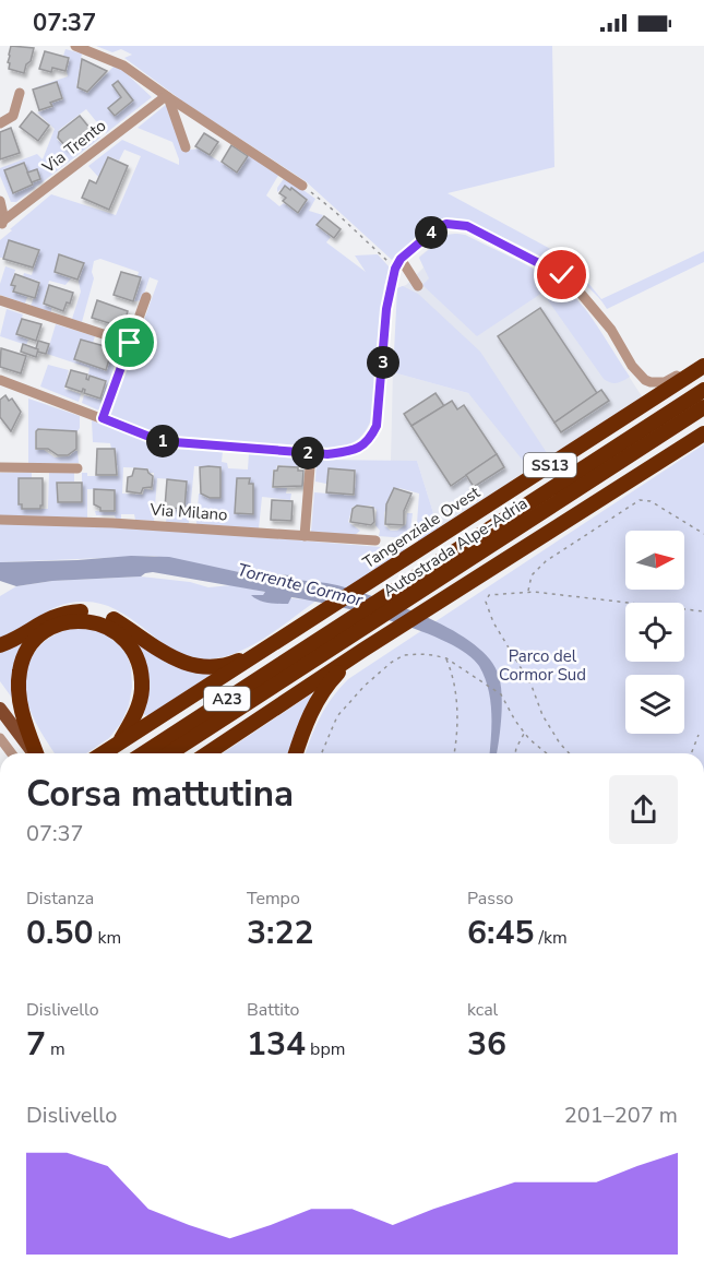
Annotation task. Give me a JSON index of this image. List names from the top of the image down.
{
  "streets": {
    "highway": [
      "SS13",
      "Tangenziale Ovest",
      "Autostrada Alpe-Adria",
      "A23"
    ],
    "street": ["Via Trento", "Via Milano"]
  },
  "crossings": [
    ["SS13", "Tangenziale Ovest"]
  ],
  "water": ["Torrente Cormor"],
  "parks": ["Parco del Cormor Sud"],
  "north": "right",
  "page": {
    "status": "07:37",
    "pins": [
      "4",
      "3",
      "1",
      "2"
    ],
    "heading": ["Corsa mattutina", "07:37"],
    "stats": [
      ["Distanza", "0.50 km"],
      ["Tempo", "3:22"],
      ["Passo", "6:45 /km"],
      ["Dislivello", "7 m"],
      ["Battito", "134 bpm"],
      ["kcal", "36"]
    ],
    "chart": ["Dislivello", "201–207 m"]
  }
}
